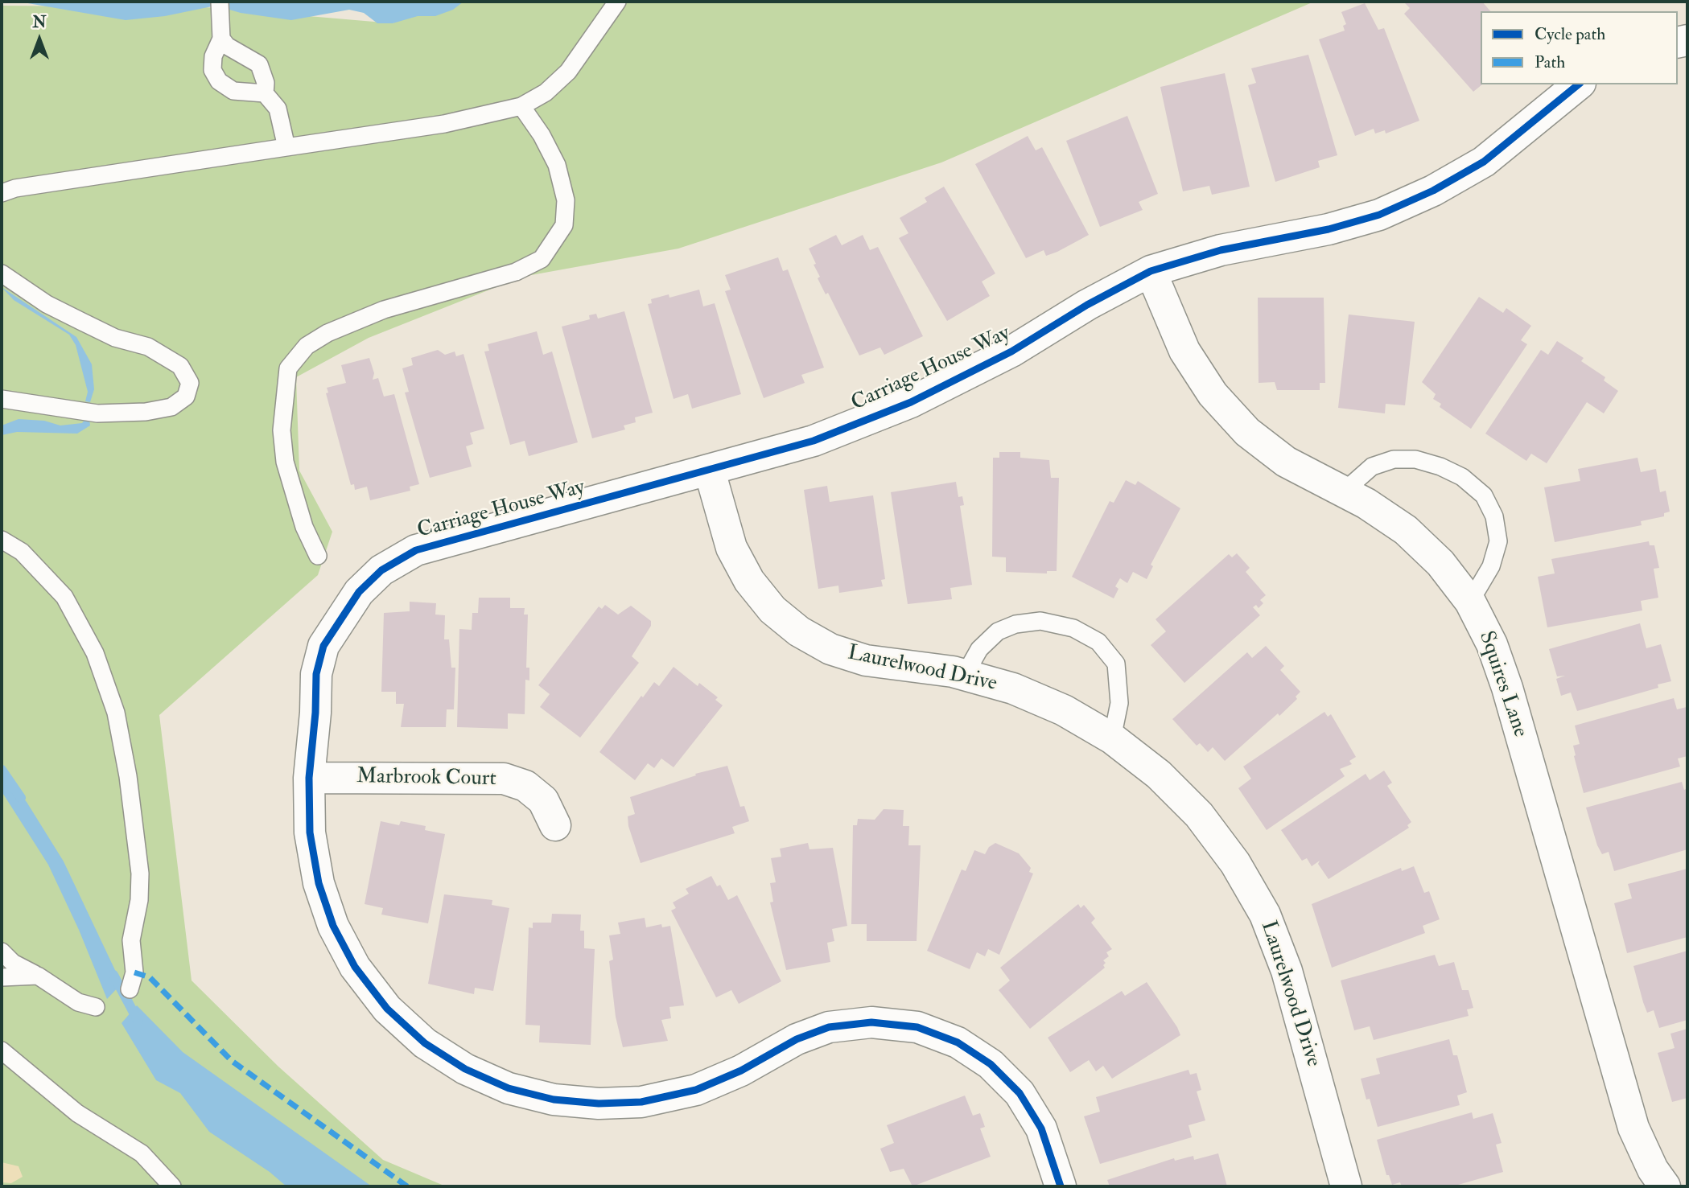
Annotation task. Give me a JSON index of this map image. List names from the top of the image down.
{
  "streets": {
    "street": [
      "Carriage House Way",
      "Laurelwood Drive",
      "Squires Lane",
      "Marbrook Court"
    ]
  },
  "crossings": [
    ["Carriage House Way", "Laurelwood Drive"],
    ["Carriage House Way", "Squires Lane"],
    ["Carriage House Way", "Marbrook Court"]
  ],
  "legend": ["Cycle path", "Path"],
  "north": "top"
}
